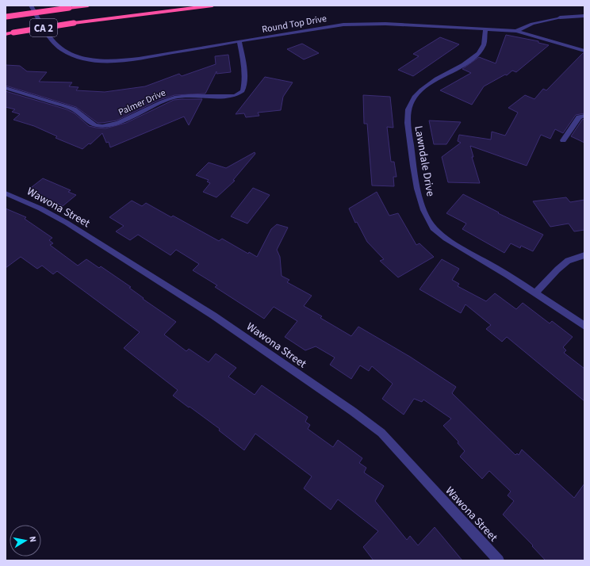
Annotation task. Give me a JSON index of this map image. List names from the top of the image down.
{
  "streets": {
    "highway": ["CA 2"],
    "street": [
      "Round Top Drive",
      "Palmer Drive",
      "Lawndale Drive",
      "Wawona Street"
    ]
  },
  "crossings": [
    ["Round Top Drive", "Palmer Drive"],
    ["Round Top Drive", "Lawndale Drive"]
  ],
  "north": "right"
}
